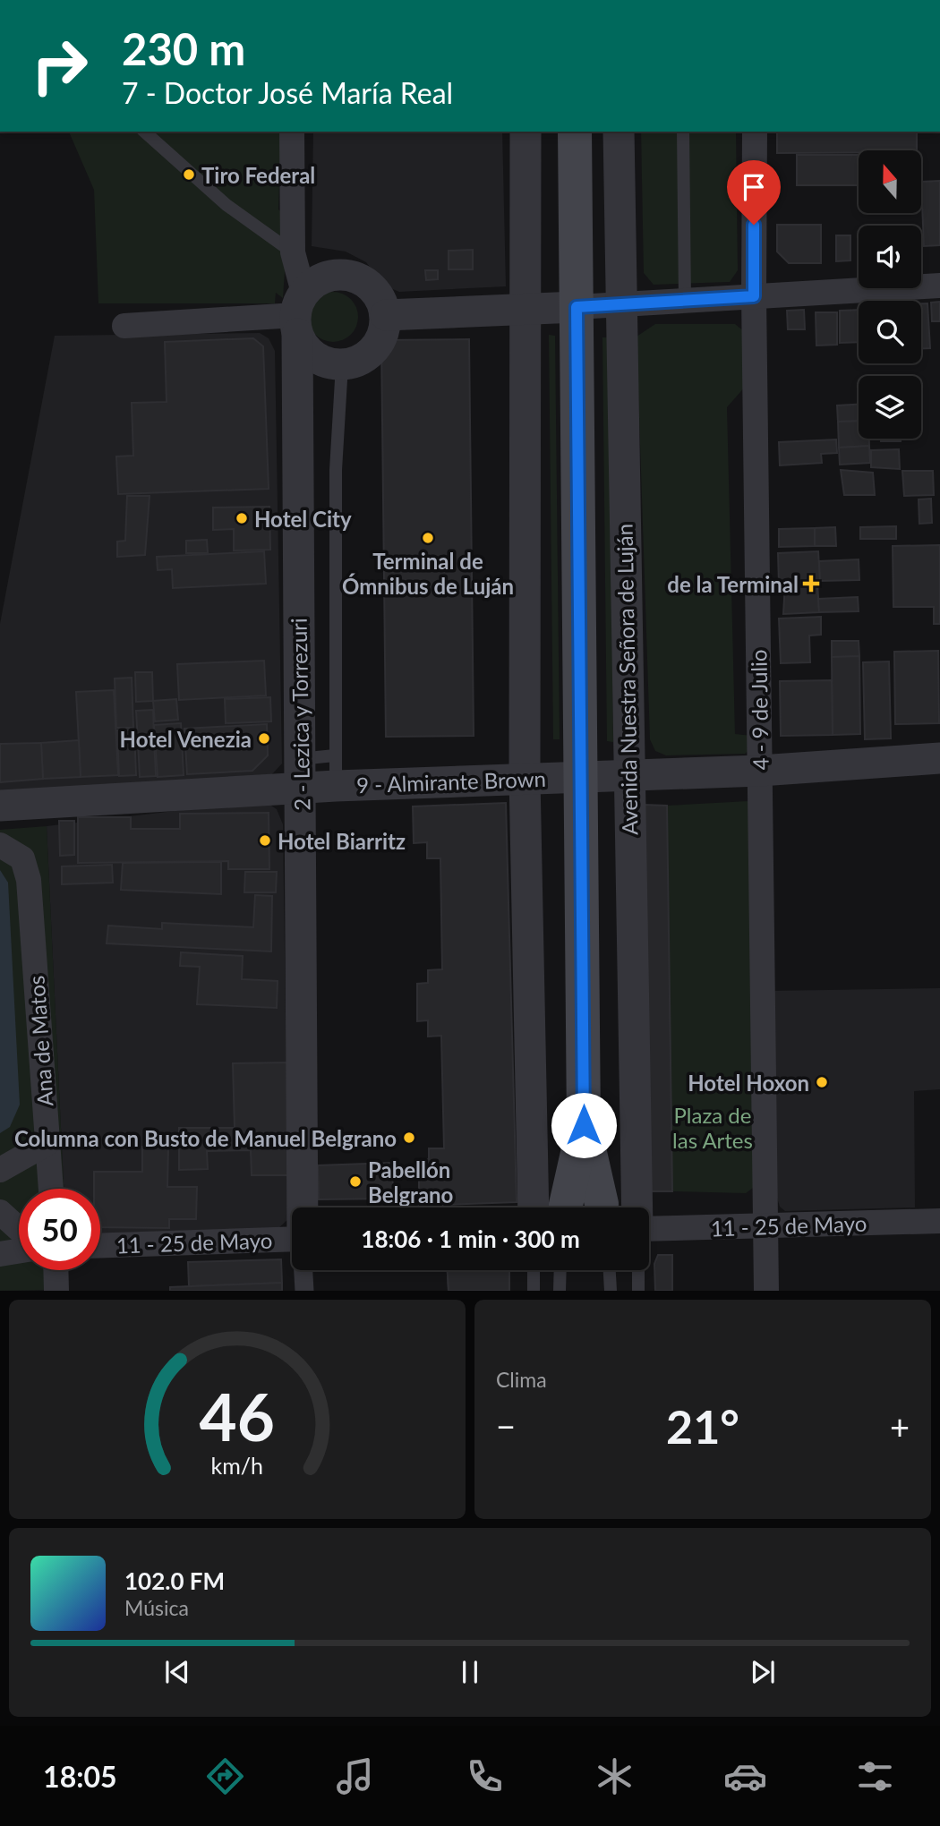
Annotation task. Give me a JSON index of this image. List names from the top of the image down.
{
  "streets": {
    "main road": ["Avenida Nuestra Señora de Luján"],
    "street": [
      "4 - 9 de Julio",
      "2 - Lezica y Torrezuri",
      "9 - Almirante Brown",
      "Ana de Matos",
      "11 - 25 de Mayo"
    ]
  },
  "crossings": [
    ["Avenida Nuestra Señora de Luján", "9 - Almirante Brown"],
    ["4 - 9 de Julio", "9 - Almirante Brown"],
    ["4 - 9 de Julio", "11 - 25 de Mayo"],
    ["2 - Lezica y Torrezuri", "9 - Almirante Brown"]
  ],
  "parks": ["Plaza de las Artes"],
  "places": {
    "other": [
      "Tiro Federal",
      "Hotel City",
      "Terminal de Ómnibus de Luján",
      "Hotel Venezia",
      "Hotel Biarritz",
      "Hotel Hoxon",
      "Columna con Busto de Manuel Belgrano",
      "Pabellón Belgrano"
    ],
    "health": ["de la Terminal"]
  },
  "north": "top",
  "page": {
    "turn": ["230 m", "7 - Doctor José María Real"],
    "limit": "50",
    "trip": "18:06 · 1 min · 300 m",
    "tile": "Clima",
    "heat": ["−", "21°", "+"],
    "song": ["102.0 FM", "Música"],
    "tabs": "18:05",
    "gauge": ["46", "km/h"]
  }
}
